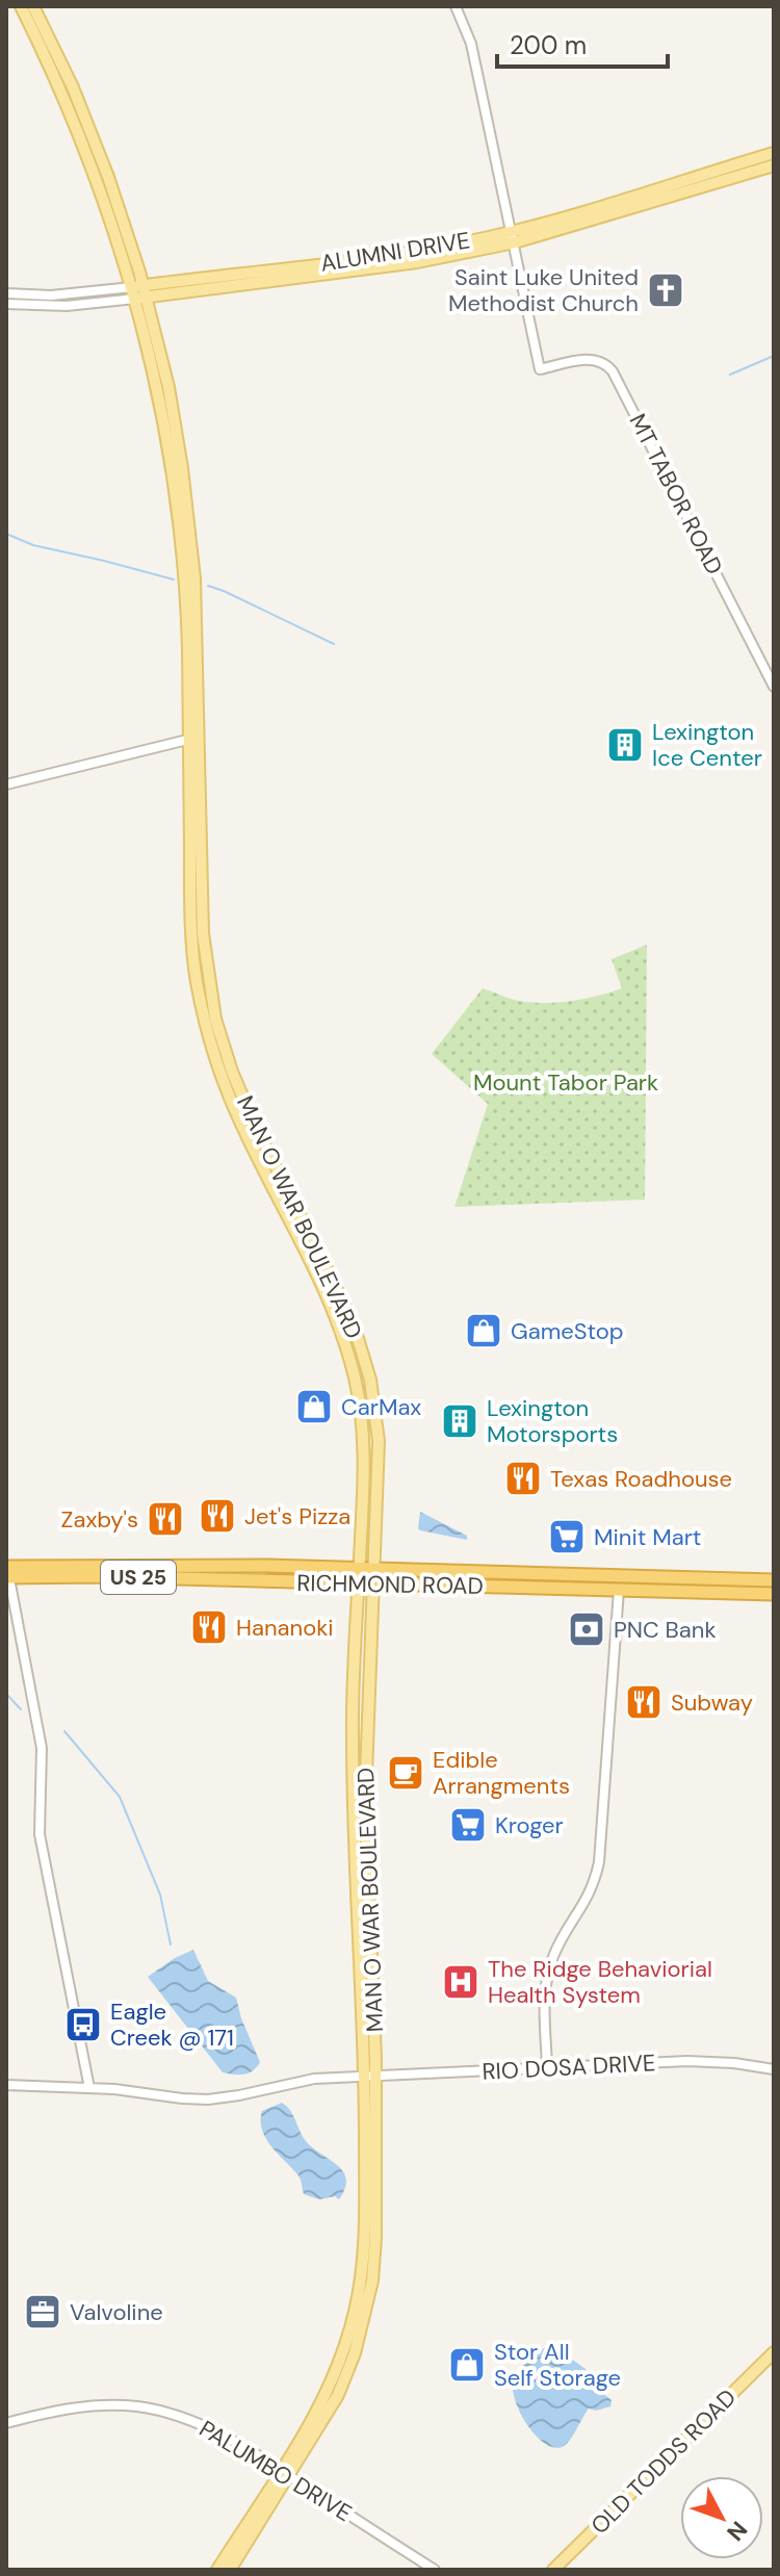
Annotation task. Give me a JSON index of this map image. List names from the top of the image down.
{
  "streets": {
    "highway": ["US 25", "RICHMOND ROAD"],
    "main road": ["ALUMNI DRIVE", "MAN O WAR BOULEVARD", "OLD TODDS ROAD"],
    "street": ["MT TABOR ROAD", "RIO DOSA DRIVE", "PALUMBO DRIVE"]
  },
  "crossings": [
    ["ALUMNI DRIVE", "MT TABOR ROAD"],
    ["ALUMNI DRIVE", "MAN O WAR BOULEVARD"],
    ["MAN O WAR BOULEVARD", "RICHMOND ROAD"],
    ["MAN O WAR BOULEVARD", "RIO DOSA DRIVE"],
    ["MAN O WAR BOULEVARD", "PALUMBO DRIVE"]
  ],
  "parks": ["Mount Tabor Park"],
  "places": {
    "church": ["Saint Luke United Methodist Church"],
    "building": ["Lexington Ice Center", "Lexington Motorsports"],
    "shop": ["GameStop", "CarMax", "Stor All Self Storage"],
    "restaurant": [
      "Texas Roadhouse",
      "Jet's Pizza",
      "Zaxby's",
      "Hananoki",
      "Subway"
    ],
    "supermarket": ["Minit Mart", "Kroger"],
    "bank": ["PNC Bank"],
    "cafe": ["Edible Arrangments"],
    "hospital": ["The Ridge Behaviorial Health System"],
    "bus stop": ["Eagle Creek @ 171"],
    "office": ["Valvoline"]
  },
  "scale_bar": "200 m",
  "north": "bottom right"
}
